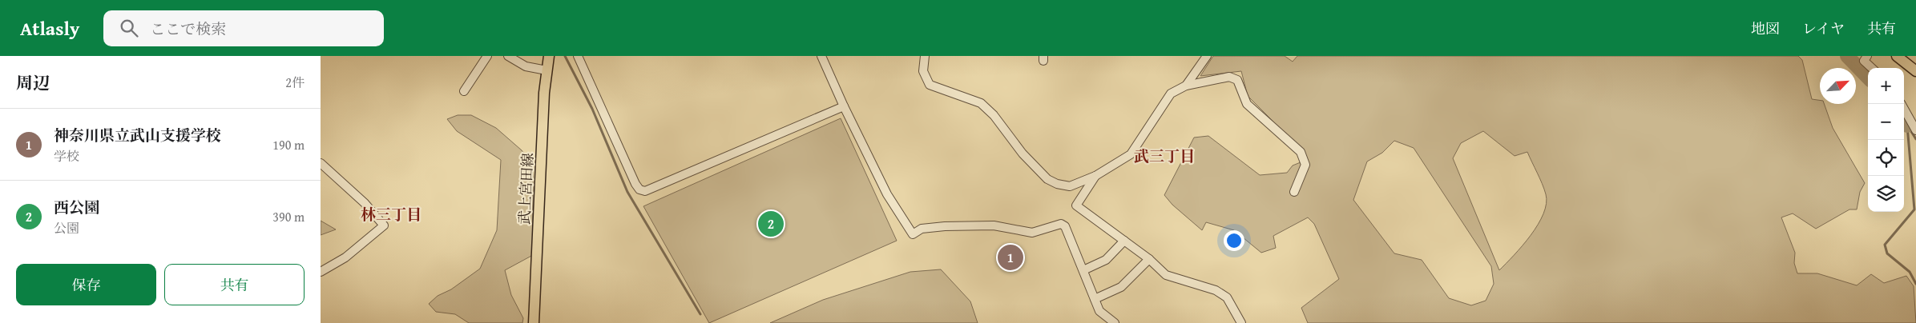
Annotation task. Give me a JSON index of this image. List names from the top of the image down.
{
  "streets": {
    "main road": ["武上宮田線"]
  },
  "districts": ["武三丁目", "林三丁目"],
  "north": "top right",
  "page": {
    "header": "Atlasly",
    "search": "ここで検索",
    "nav": ["地図", "レイヤ", "共有"],
    "heading": ["周辺", "2件"],
    "map_buttons": ["+", "−"],
    "list": [
      {
        "mark": "1",
        "name": "神奈川県立武山支援学校",
        "note": "学校",
        "value": "190 m"
      },
      {
        "mark": "2",
        "name": "西公園",
        "note": "公園",
        "value": "390 m"
      }
    ],
    "pins": ["2", "1"],
    "buttons": ["保存", "共有"]
  }
}
